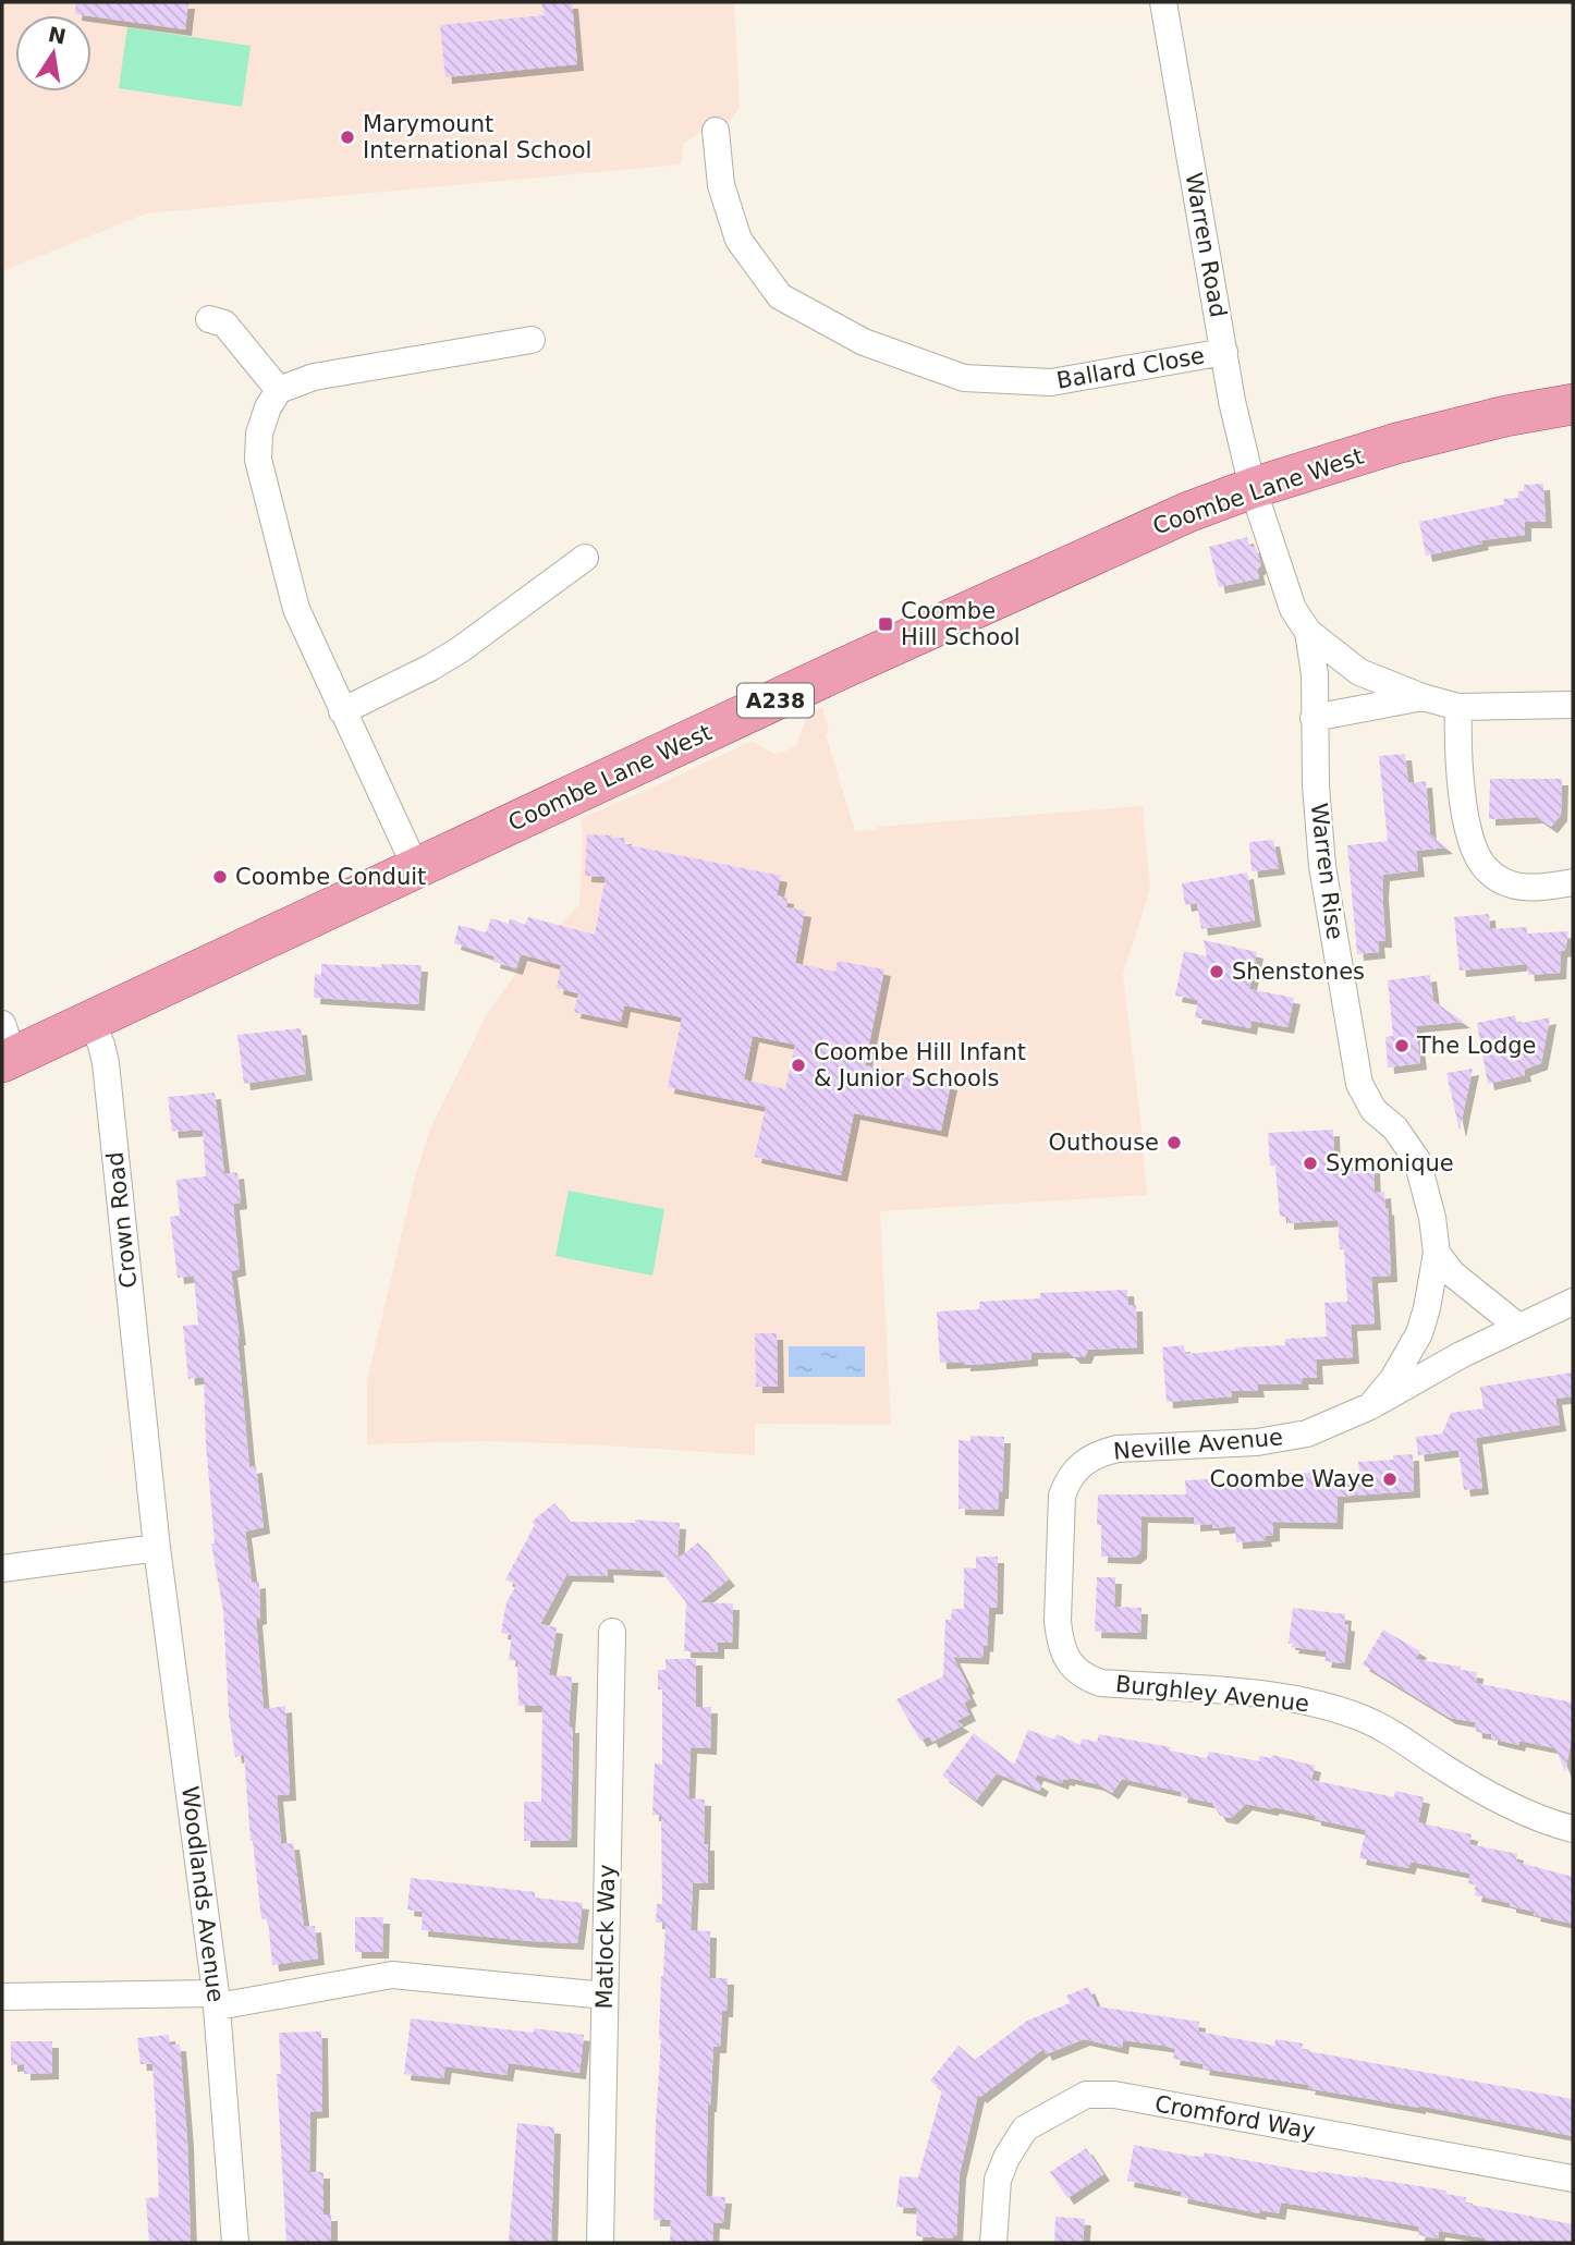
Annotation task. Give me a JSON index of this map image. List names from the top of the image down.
{
  "streets": {
    "main road": ["Coombe Lane West", "A238"],
    "street": [
      "Warren Road",
      "Ballard Close",
      "Warren Rise",
      "Crown Road",
      "Neville Avenue",
      "Burghley Avenue",
      "Woodlands Avenue",
      "Matlock Way",
      "Cromford Way"
    ]
  },
  "crossings": [
    ["Warren Road", "Ballard Close"],
    ["Warren Road", "Coombe Lane West"],
    ["Warren Road", "Warren Rise"],
    ["Coombe Lane West", "Warren Rise"],
    ["Coombe Lane West", "Crown Road"],
    ["Warren Rise", "Neville Avenue"],
    ["Crown Road", "Woodlands Avenue"],
    ["Neville Avenue", "Burghley Avenue"]
  ],
  "places": {
    "other": [
      "Marymount International School",
      "Coombe Conduit",
      "Shenstones",
      "The Lodge",
      "Coombe Hill Infant & Junior Schools",
      "Outhouse",
      "Symonique",
      "Coombe Waye"
    ],
    "transit": ["Coombe Hill School"]
  },
  "north": "top"
}
